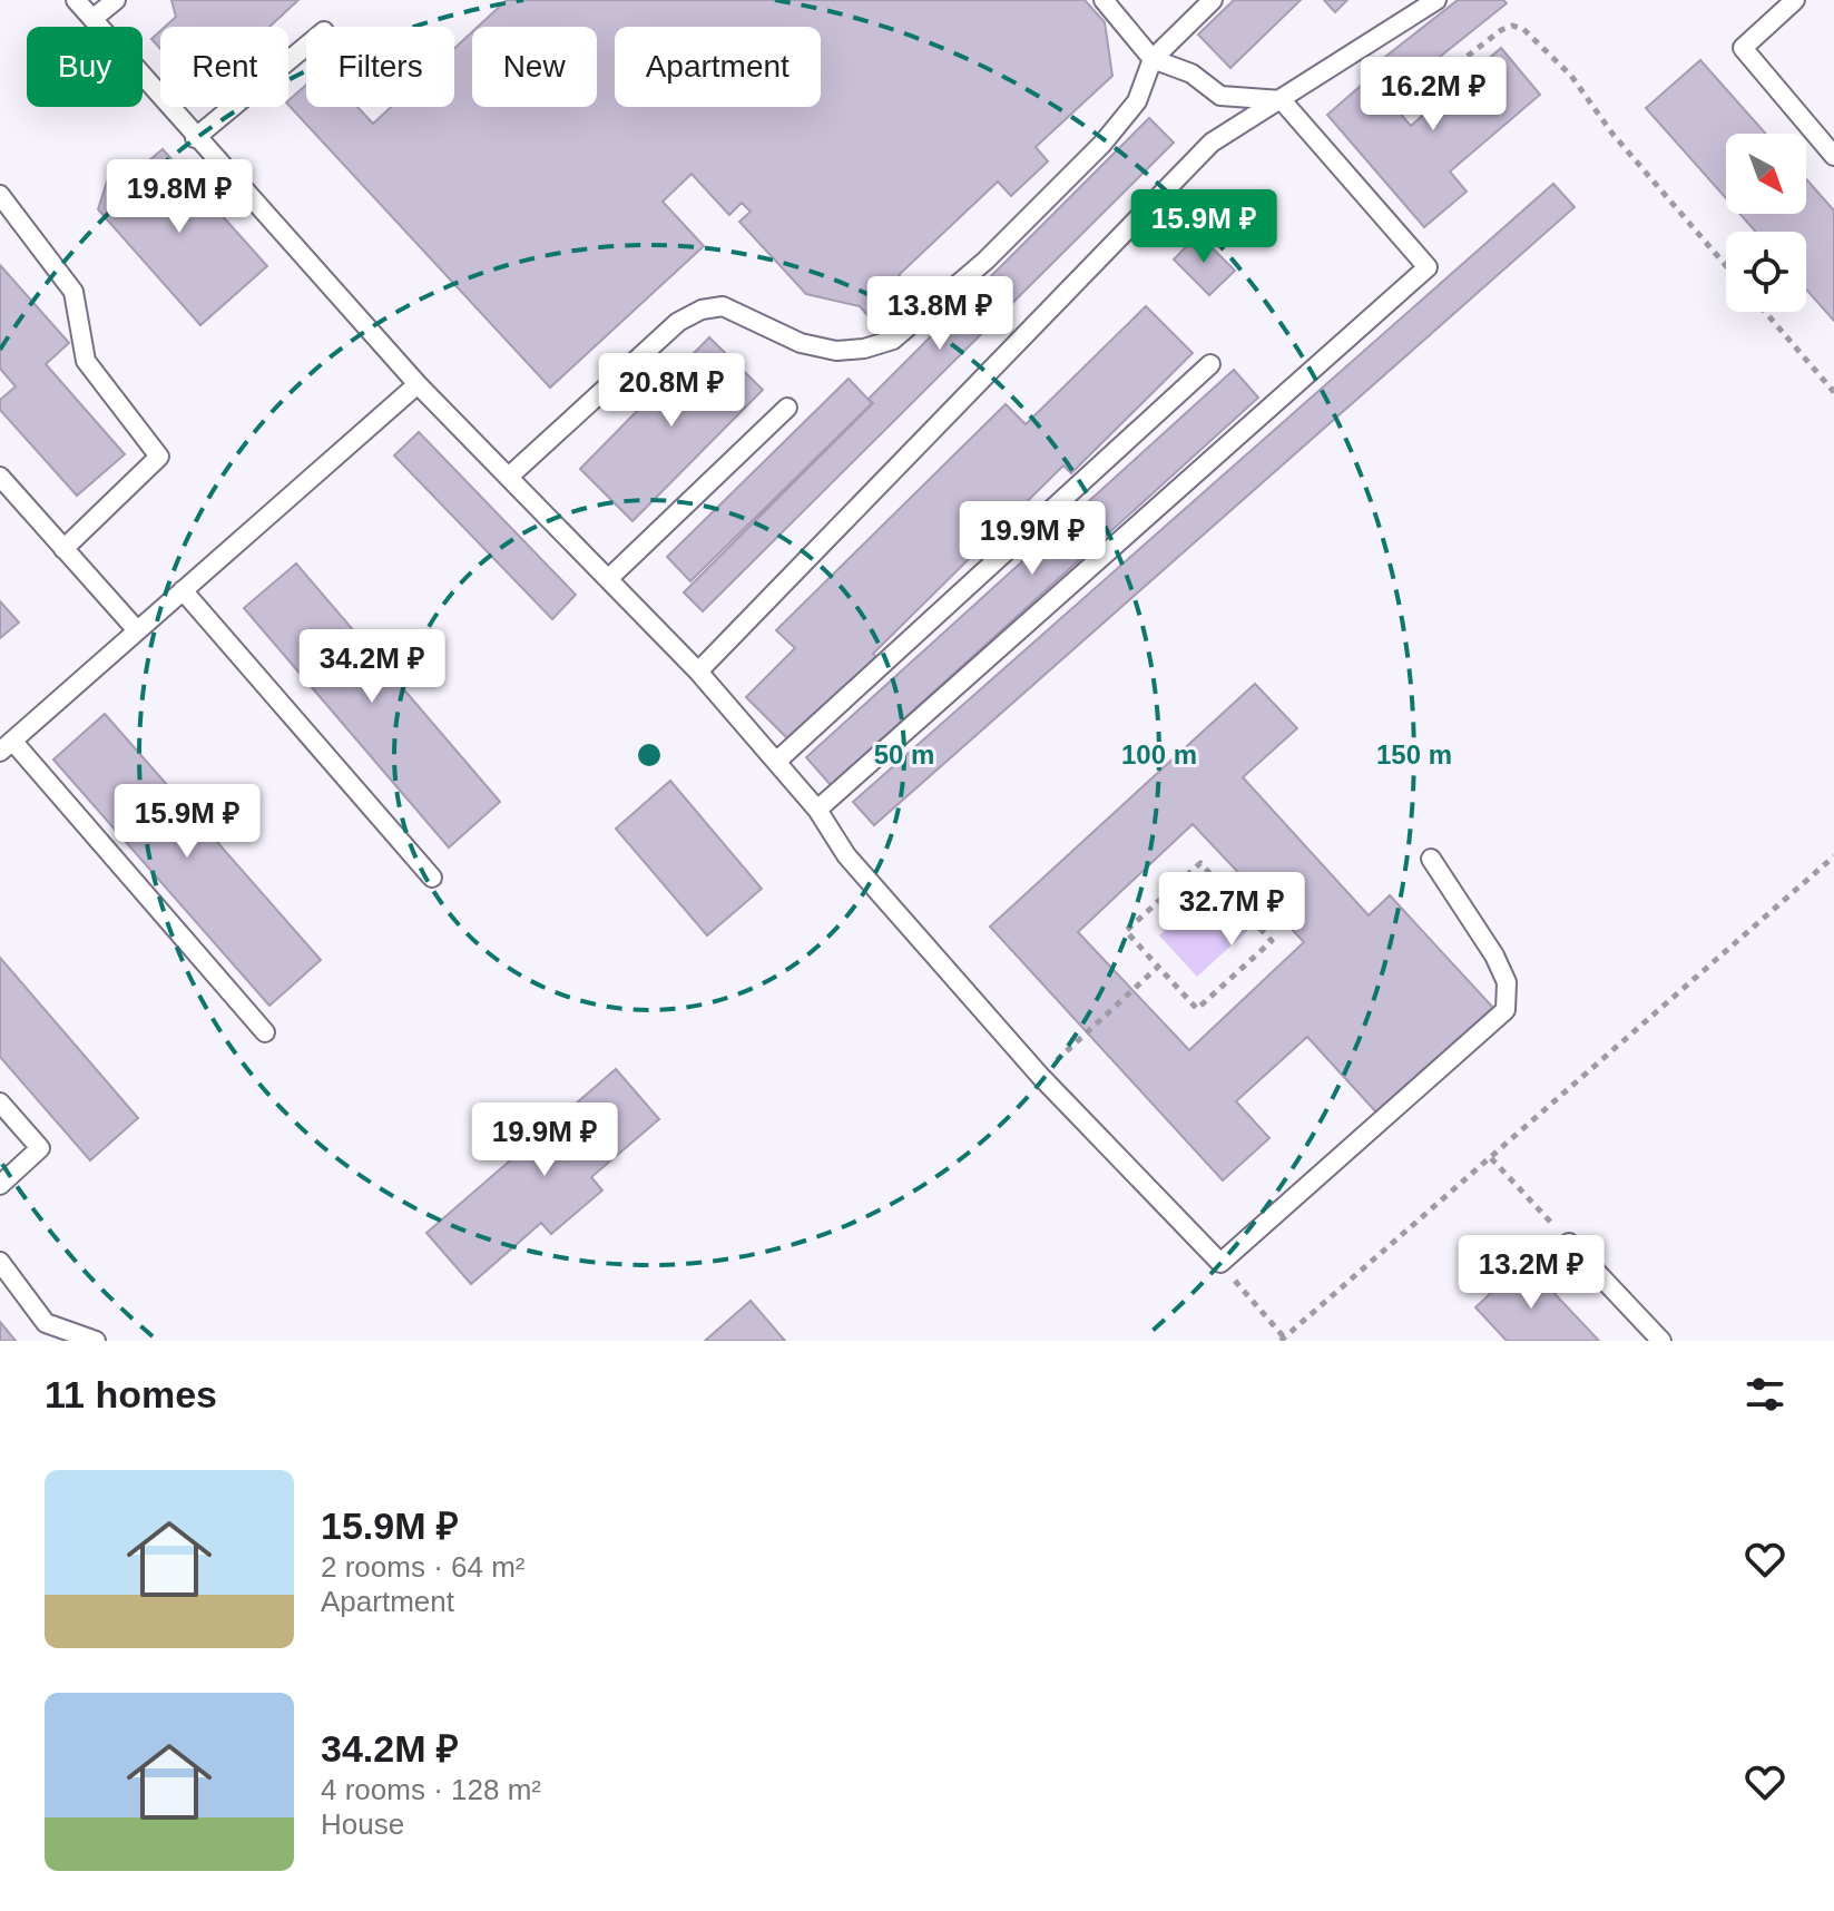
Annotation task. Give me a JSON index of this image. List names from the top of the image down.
{
  "north": "bottom right",
  "page": {
    "chip": [
      "Buy",
      "Rent",
      "Filters",
      "New",
      "Apartment"
    ],
    "price": [
      "16.2M ₽",
      "19.8M ₽",
      "15.9M ₽",
      "13.8M ₽",
      "20.8M ₽",
      "19.9M ₽",
      "34.2M ₽",
      "15.9M ₽",
      "32.7M ₽",
      "19.9M ₽",
      "13.2M ₽"
    ],
    "heading": "11 homes",
    "list": [
      {
        "name": "15.9M ₽",
        "note": "2 rooms · 64 m² · Apartment"
      },
      {
        "name": "34.2M ₽",
        "note": "4 rooms · 128 m² · House"
      }
    ]
  },
  "rings": ["50 m", "100 m", "150 m"]
}
